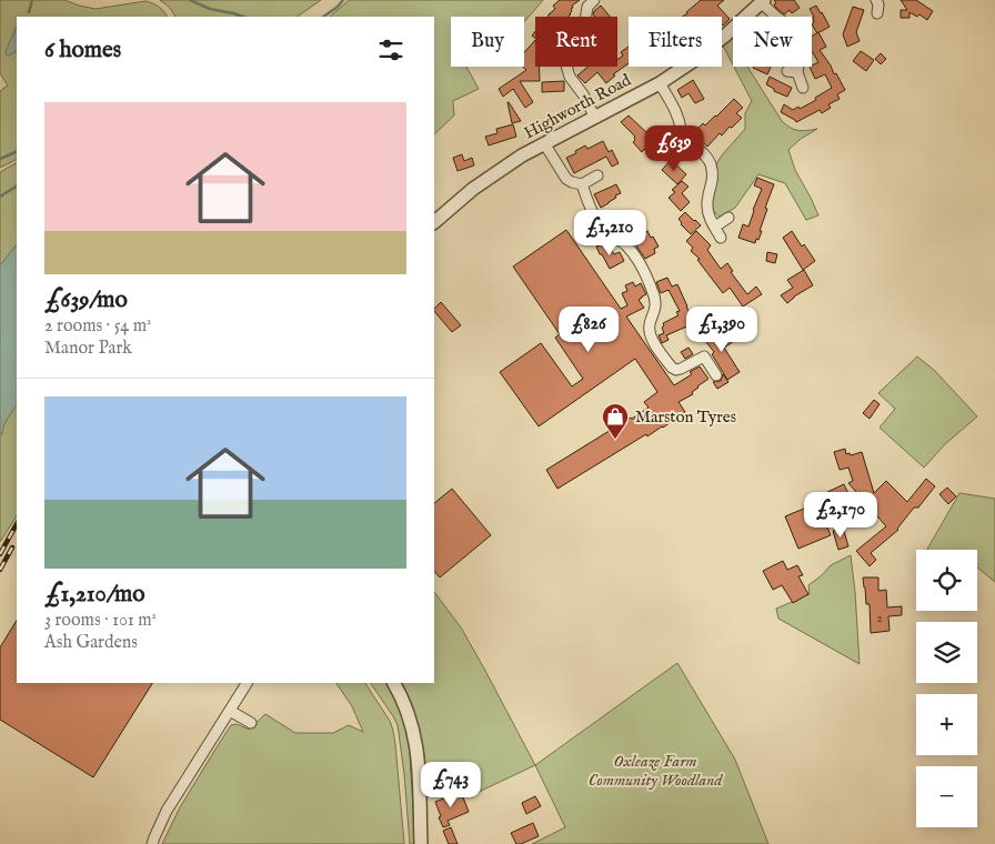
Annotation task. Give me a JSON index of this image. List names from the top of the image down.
{
  "streets": {
    "street": ["Highworth Road"]
  },
  "parks": ["Oxleaze Farm Community Woodland"],
  "places": {
    "shop": ["Marston Tyres"]
  },
  "house_numbers": ["2"],
  "page": {
    "chip": [
      "Buy",
      "Rent",
      "Filters",
      "New"
    ],
    "heading": "6 homes",
    "list": [
      {
        "name": "£639/mo",
        "note": "2 rooms · 54 m² · Manor Park"
      },
      {
        "name": "£1,210/mo",
        "note": "3 rooms · 101 m² · Ash Gardens"
      }
    ],
    "price": [
      "£639",
      "£1,210",
      "£826",
      "£1,390",
      "£2,170",
      "£743"
    ],
    "map_buttons": ["+", "−"]
  }
}
